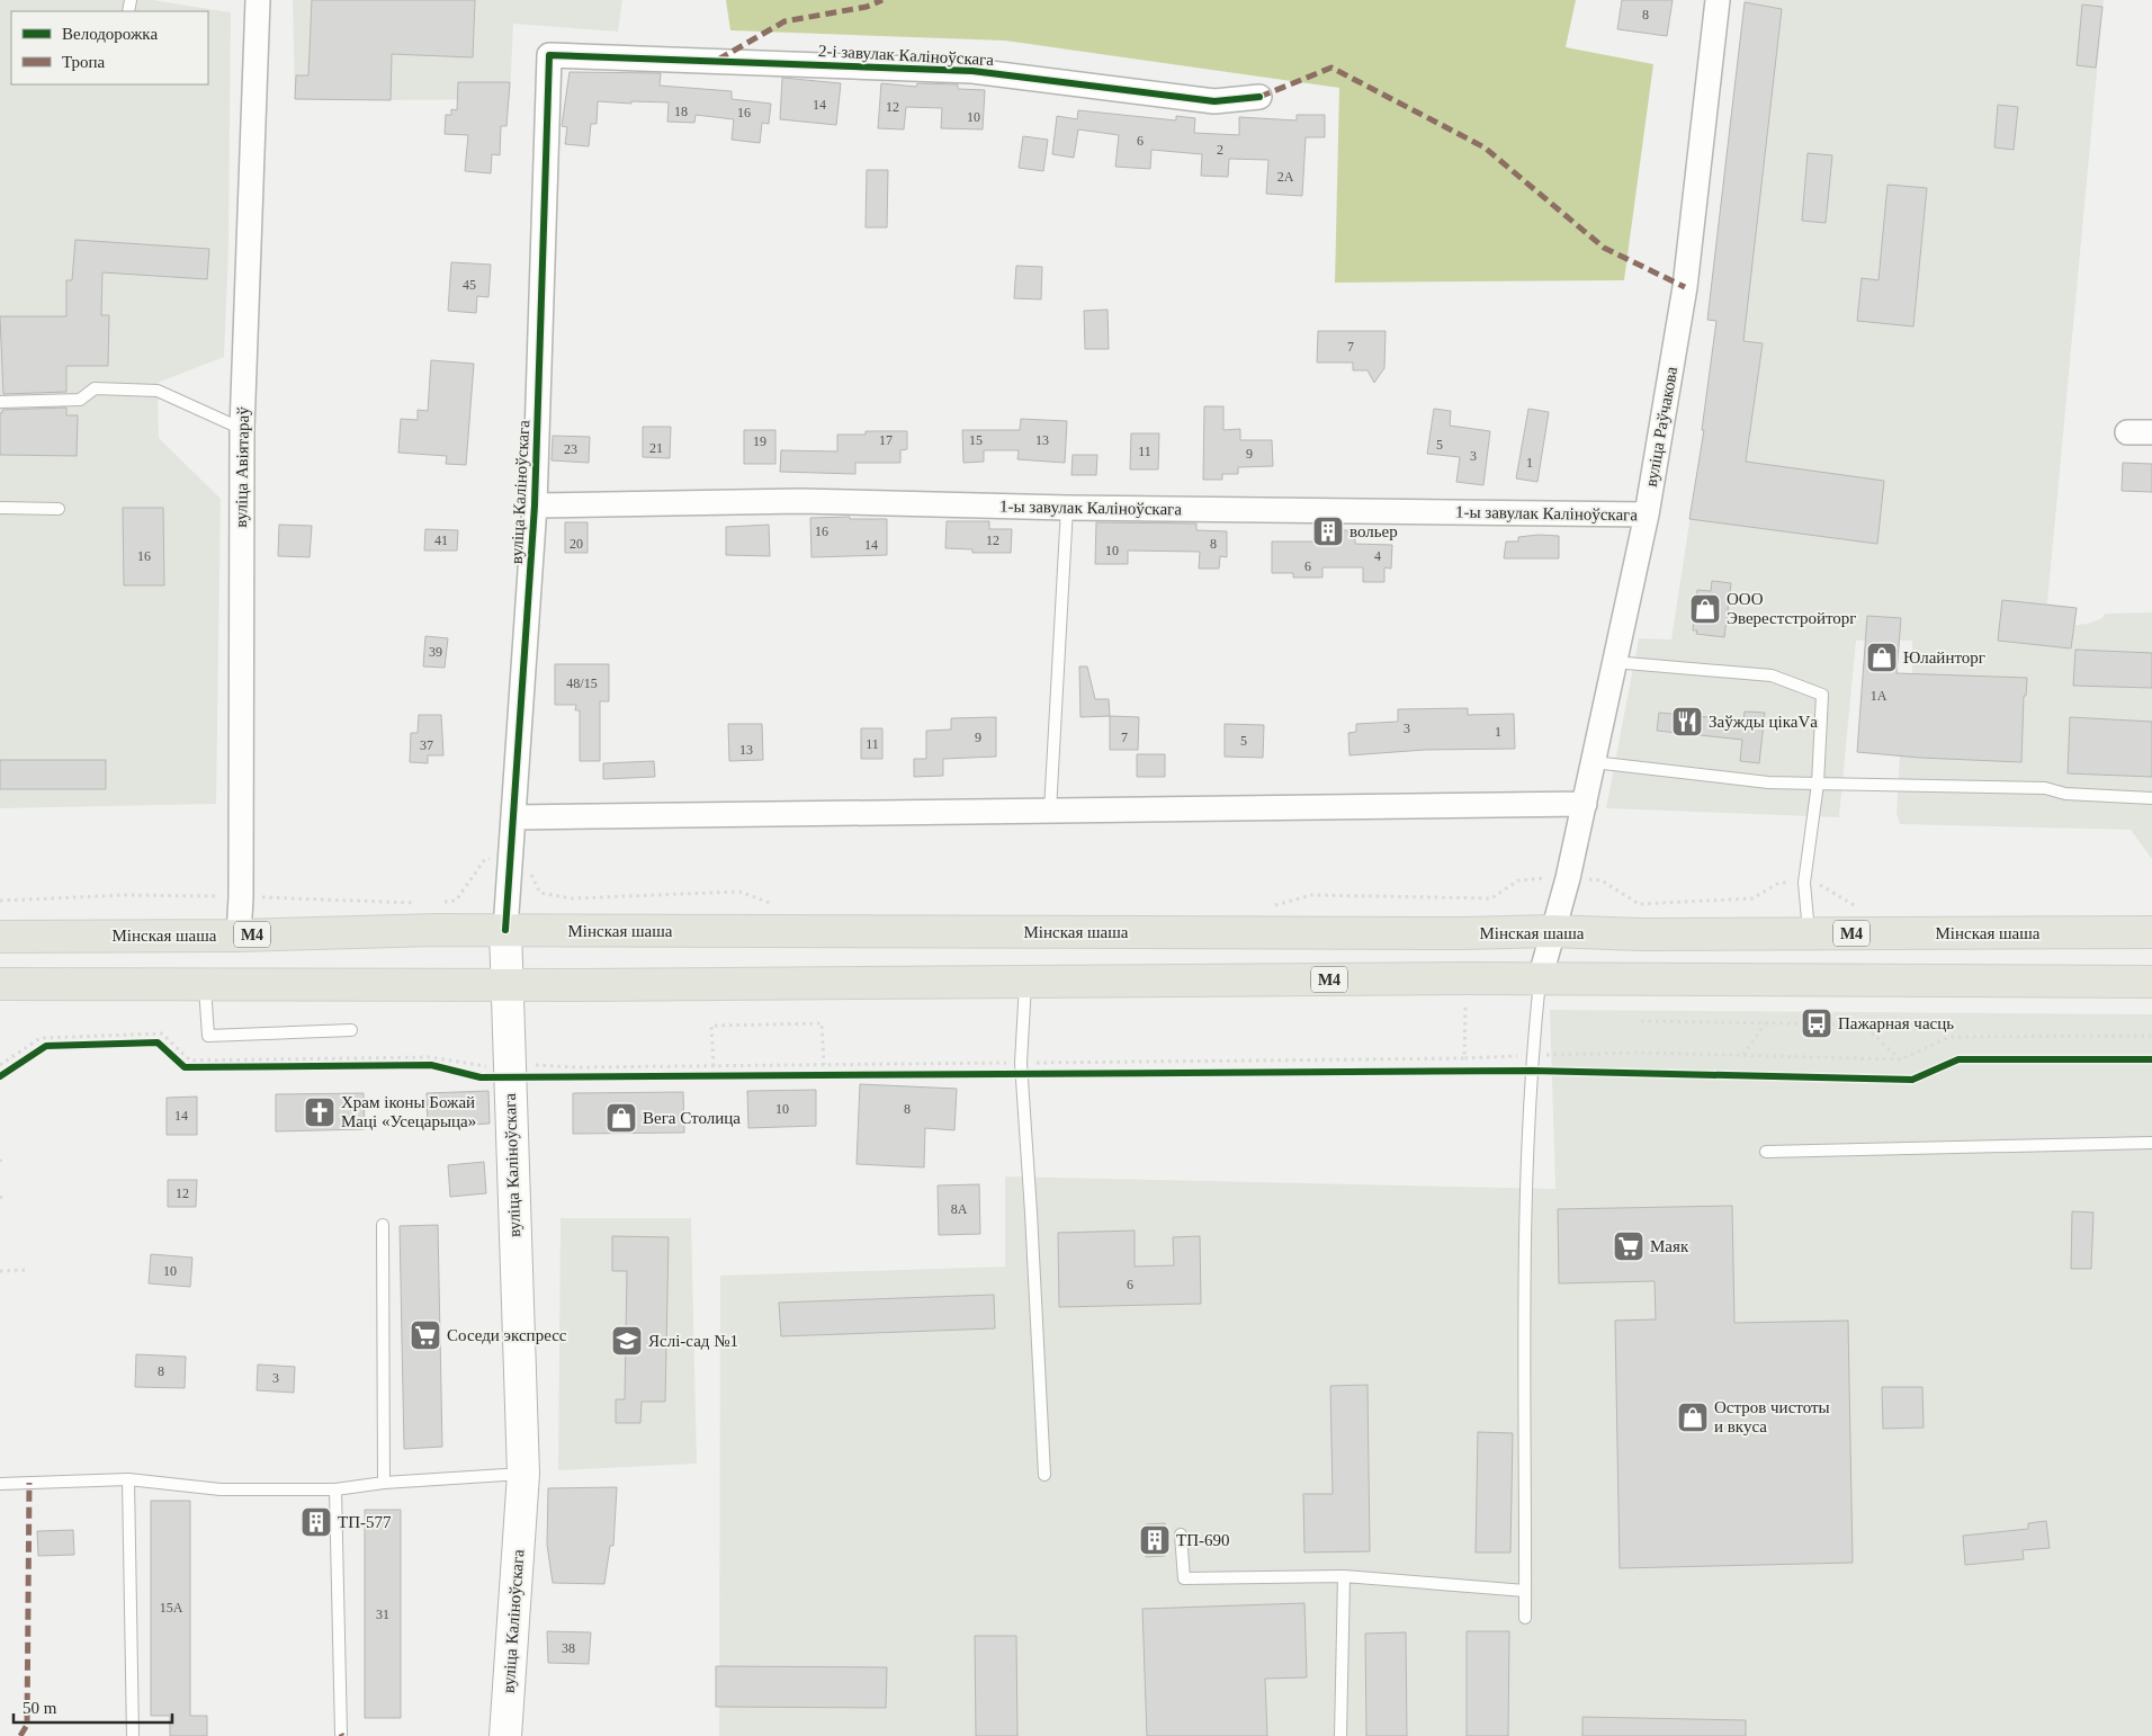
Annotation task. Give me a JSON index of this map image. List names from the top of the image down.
{
  "streets": {
    "main road": ["вуліца Каліноўскага", "Мінская шаша", "М4"],
    "street": [
      "2-і завулак Каліноўскага",
      "вуліца Раўчакова",
      "вуліца Авіятараў",
      "1-ы завулак Каліноўскага"
    ]
  },
  "crossings": [
    ["2-і завулак Каліноўскага", "вуліца Каліноўскага"],
    ["вуліца Раўчакова", "1-ы завулак Каліноўскага"],
    ["вуліца Раўчакова", "Мінская шаша"],
    ["вуліца Раўчакова", "М4"],
    ["вуліца Авіятараў", "Мінская шаша"],
    ["вуліца Каліноўскага", "1-ы завулак Каліноўскага"],
    ["вуліца Каліноўскага", "Мінская шаша"],
    ["вуліца Каліноўскага", "М4"]
  ],
  "places": {
    "building": ["вольер", "ТП-577", "ТП-690"],
    "shop": [
      "ООО Эверестстройторг",
      "Юлайнторг",
      "Вега Столица",
      "Остров чистоты и вкуса"
    ],
    "restaurant": ["Заўжды цікаVа"],
    "bus stop": ["Пажарная часць"],
    "church": ["Храм іконы Божай Маці «Усецарыца»"],
    "supermarket": ["Маяк", "Соседи экспресс"],
    "school or university": ["Яслі-сад №1"]
  },
  "house_numbers": [
    "8",
    "14",
    "12",
    "18",
    "16",
    "10",
    "6",
    "2",
    "2А",
    "45",
    "7",
    "17",
    "15",
    "13",
    "19",
    "5",
    "21",
    "23",
    "11",
    "9",
    "3",
    "1",
    "16",
    "41",
    "12",
    "20",
    "8",
    "14",
    "10",
    "16",
    "4",
    "6",
    "39",
    "48/15",
    "1А",
    "3",
    "1",
    "9",
    "7",
    "5",
    "11",
    "37",
    "13",
    "10",
    "8",
    "14",
    "12",
    "8А",
    "10",
    "6",
    "8",
    "3",
    "15А",
    "31",
    "38"
  ],
  "legend": ["Велодорожка", "Тропа"],
  "scale_bar": "50 m"
}
